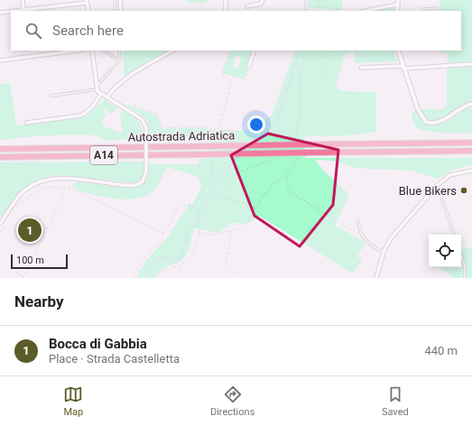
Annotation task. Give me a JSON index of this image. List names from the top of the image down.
{
  "streets": {
    "highway": ["Autostrada Adriatica", "A14"]
  },
  "places": ["Blue Bikers"],
  "scale_bar": "100 m",
  "page": {
    "search": "Search here",
    "pins": "1",
    "scale": "100 m",
    "heading": "Nearby",
    "list": [
      {
        "mark": "1",
        "name": "Bocca di Gabbia",
        "note": "Place · Strada Castelletta",
        "value": "440 m"
      }
    ],
    "nav": ["Map", "Directions", "Saved"]
  }
}
